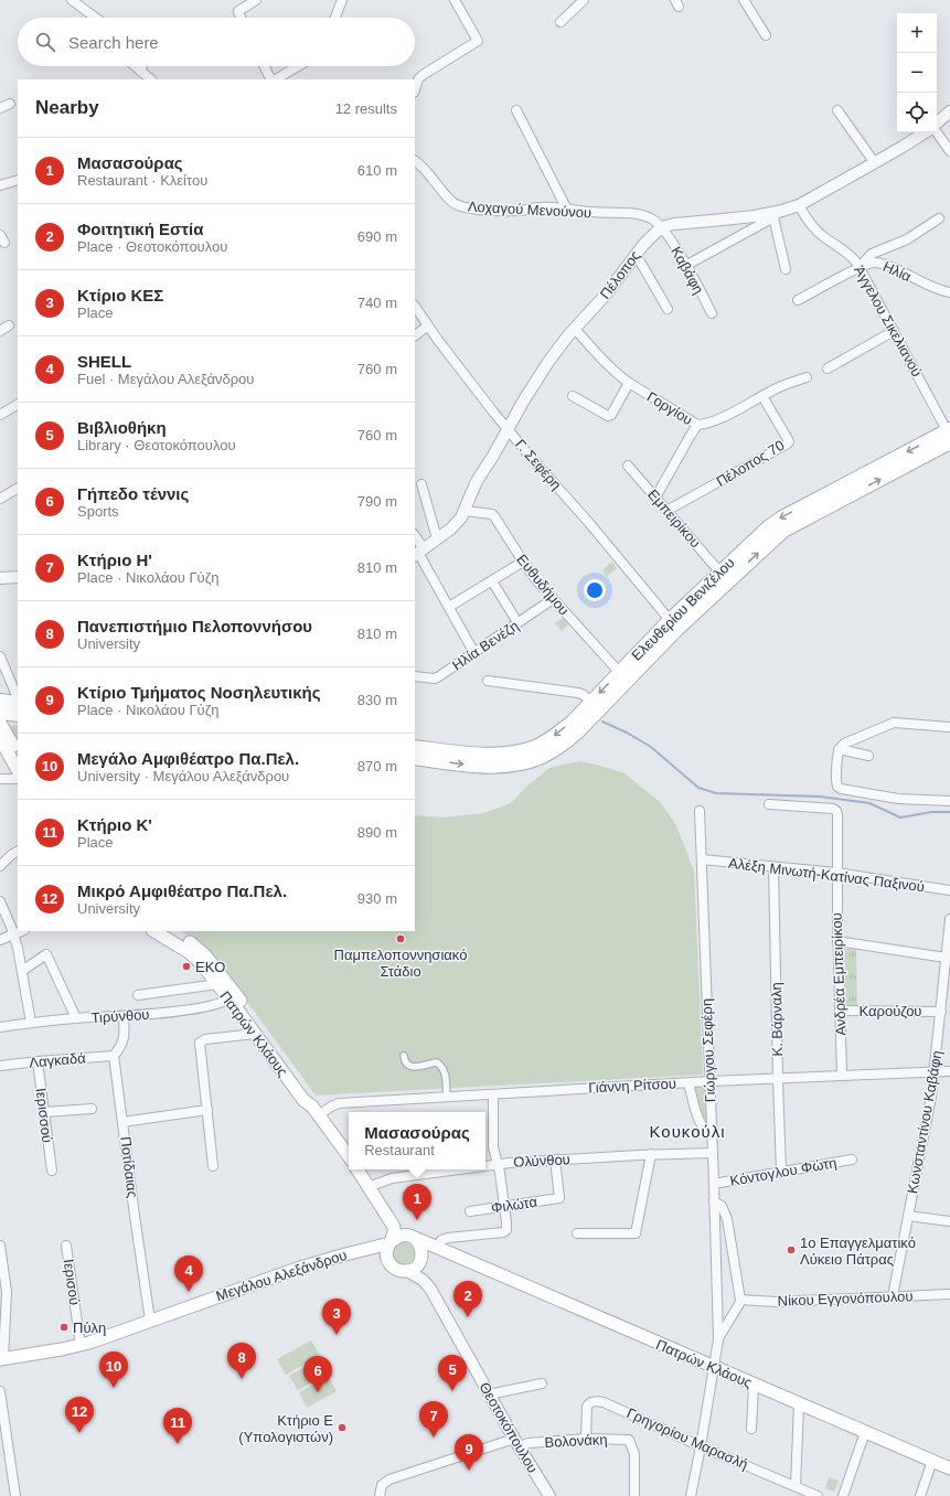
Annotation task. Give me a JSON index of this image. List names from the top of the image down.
{
  "streets": {
    "main road": ["Ελευθερίου Βενιζέλου", "Πατρών Κλάους", "Μεγάλου Αλεξάνδρου"],
    "street": [
      "Λοχαγού Μενούνου",
      "Καβάφη",
      "Ηλία",
      "Πέλοπος",
      "Άγγελου Σικελιανού",
      "Γοργίου",
      "Πέλοπος 70",
      "Γ. Σεφέρη",
      "Εμπειρίκου",
      "Ευθυδήμου",
      "Ηλία Βενέζη",
      "Αλέξη Μινωτή-Κατίνας Παξινού",
      "Ανδρέα Εμπειρίκου",
      "Καρούζου",
      "Τιρύνθου",
      "Κ. Βάρναλη",
      "Γιώργου Σεφέρη",
      "Λαγκαδά",
      "Γιάννη Ρίτσου",
      "Ιερισσού",
      "Κωνσταντίνου Καβάφη",
      "Ολύνθου",
      "Ποτίδαιας",
      "Κόντογλου Φώτη",
      "Φιλώτα",
      "Ιερισού",
      "Νίκου Εγγονόπουλου",
      "Θεοτοκόπουλου",
      "Γρηγορίου Μαρασλή",
      "Βολονάκη"
    ]
  },
  "crossings": [
    ["Λοχαγού Μενούνου", "Καβάφη"],
    ["Λοχαγού Μενούνου", "Πέλοπος"],
    ["Καβάφη", "Πέλοπος"],
    ["Ηλία", "Άγγελου Σικελιανού"],
    ["Πέλοπος", "Άγγελου Σικελιανού"],
    ["Πέλοπος", "Γοργίου"],
    ["Πέλοπος", "Γ. Σεφέρη"],
    ["Πέλοπος", "Ευθυδήμου"],
    ["Άγγελου Σικελιανού", "Ελευθερίου Βενιζέλου"],
    ["Γοργίου", "Πέλοπος 70"],
    ["Πέλοπος 70", "Εμπειρίκου"],
    ["Γ. Σεφέρη", "Ελευθερίου Βενιζέλου"],
    ["Εμπειρίκου", "Ελευθερίου Βενιζέλου"],
    ["Ευθυδήμου", "Ελευθερίου Βενιζέλου"],
    ["Ευθυδήμου", "Ηλία Βενέζη"],
    ["Αλέξη Μινωτή-Κατίνας Παξινού", "Ανδρέα Εμπειρίκου"],
    ["Αλέξη Μινωτή-Κατίνας Παξινού", "Κ. Βάρναλη"],
    ["Αλέξη Μινωτή-Κατίνας Παξινού", "Γιώργου Σεφέρη"],
    ["Ανδρέα Εμπειρίκου", "Καρούζου"],
    ["Ανδρέα Εμπειρίκου", "Γιάννη Ρίτσου"],
    ["Καρούζου", "Κωνσταντίνου Καβάφη"],
    ["Τιρύνθου", "Πατρών Κλάους"],
    ["Κ. Βάρναλη", "Γιάννη Ρίτσου"],
    ["Κ. Βάρναλη", "Κόντογλου Φώτη"],
    ["Πατρών Κλάους", "Γιώργου Σεφέρη"],
    ["Πατρών Κλάους", "Γιάννη Ρίτσου"],
    ["Γιώργου Σεφέρη", "Γιάννη Ρίτσου"],
    ["Γιώργου Σεφέρη", "Ολύνθου"],
    ["Γιώργου Σεφέρη", "Κόντογλου Φώτη"],
    ["Γιώργου Σεφέρη", "Γρηγορίου Μαρασλή"],
    ["Λαγκαδά", "Ιερισσού"],
    ["Λαγκαδά", "Ποτίδαιας"],
    ["Γιάννη Ρίτσου", "Κωνσταντίνου Καβάφη"],
    ["Κωνσταντίνου Καβάφη", "Νίκου Εγγονόπουλου"],
    ["Ολύνθου", "Φιλώτα"],
    ["Ποτίδαιας", "Μεγάλου Αλεξάνδρου"],
    ["Μεγάλου Αλεξάνδρου", "Ιερισού"],
    ["Θεοτοκόπουλου", "Βολονάκη"],
    ["Γρηγορίου Μαρασλή", "Βολονάκη"]
  ],
  "districts": ["Κουκούλι"],
  "places": [
    "Παμπελοποννησιακό Στάδιο",
    "EKO",
    "1o Επαγγελματικό Λύκειο Πάτρας",
    "Πύλη",
    "Κτήριο Ε (Υπολογιστών)"
  ],
  "page": {
    "map_buttons": ["+", "−"],
    "search": "Search here",
    "heading": ["Nearby", "12 results"],
    "list": [
      {
        "mark": "1",
        "name": "Μασασούρας",
        "note": "Restaurant · Κλείτου",
        "value": "610 m"
      },
      {
        "mark": "2",
        "name": "Φοιτητική Εστία",
        "note": "Place · Θεοτοκόπουλου",
        "value": "690 m"
      },
      {
        "mark": "3",
        "name": "Κτίριο ΚΕΣ",
        "note": "Place",
        "value": "740 m"
      },
      {
        "mark": "4",
        "name": "SHELL",
        "note": "Fuel · Μεγάλου Αλεξάνδρου",
        "value": "760 m"
      },
      {
        "mark": "5",
        "name": "Βιβλιοθήκη",
        "note": "Library · Θεοτοκόπουλου",
        "value": "760 m"
      },
      {
        "mark": "6",
        "name": "Γήπεδο τέννις",
        "note": "Sports",
        "value": "790 m"
      },
      {
        "mark": "7",
        "name": "Κτήριο Η'",
        "note": "Place · Νικολάου Γύζη",
        "value": "810 m"
      },
      {
        "mark": "8",
        "name": "Πανεπιστήμιο Πελοποννήσου",
        "note": "University",
        "value": "810 m"
      },
      {
        "mark": "9",
        "name": "Κτίριο Τμήματος Νοσηλευτικής",
        "note": "Place · Νικολάου Γύζη",
        "value": "830 m"
      },
      {
        "mark": "10",
        "name": "Μεγάλο Αμφιθέατρο Πα.Πελ.",
        "note": "University · Μεγάλου Αλεξάνδρου",
        "value": "870 m"
      },
      {
        "mark": "11",
        "name": "Κτήριο Κ'",
        "note": "Place",
        "value": "890 m"
      },
      {
        "mark": "12",
        "name": "Μικρό Αμφιθέατρο Πα.Πελ.",
        "note": "University",
        "value": "930 m"
      }
    ],
    "popup": ["Μασασούρας", "Restaurant"],
    "pins": [
      "1",
      "4",
      "2",
      "3",
      "8",
      "10",
      "5",
      "6",
      "12",
      "7",
      "11",
      "9"
    ]
  }
}
